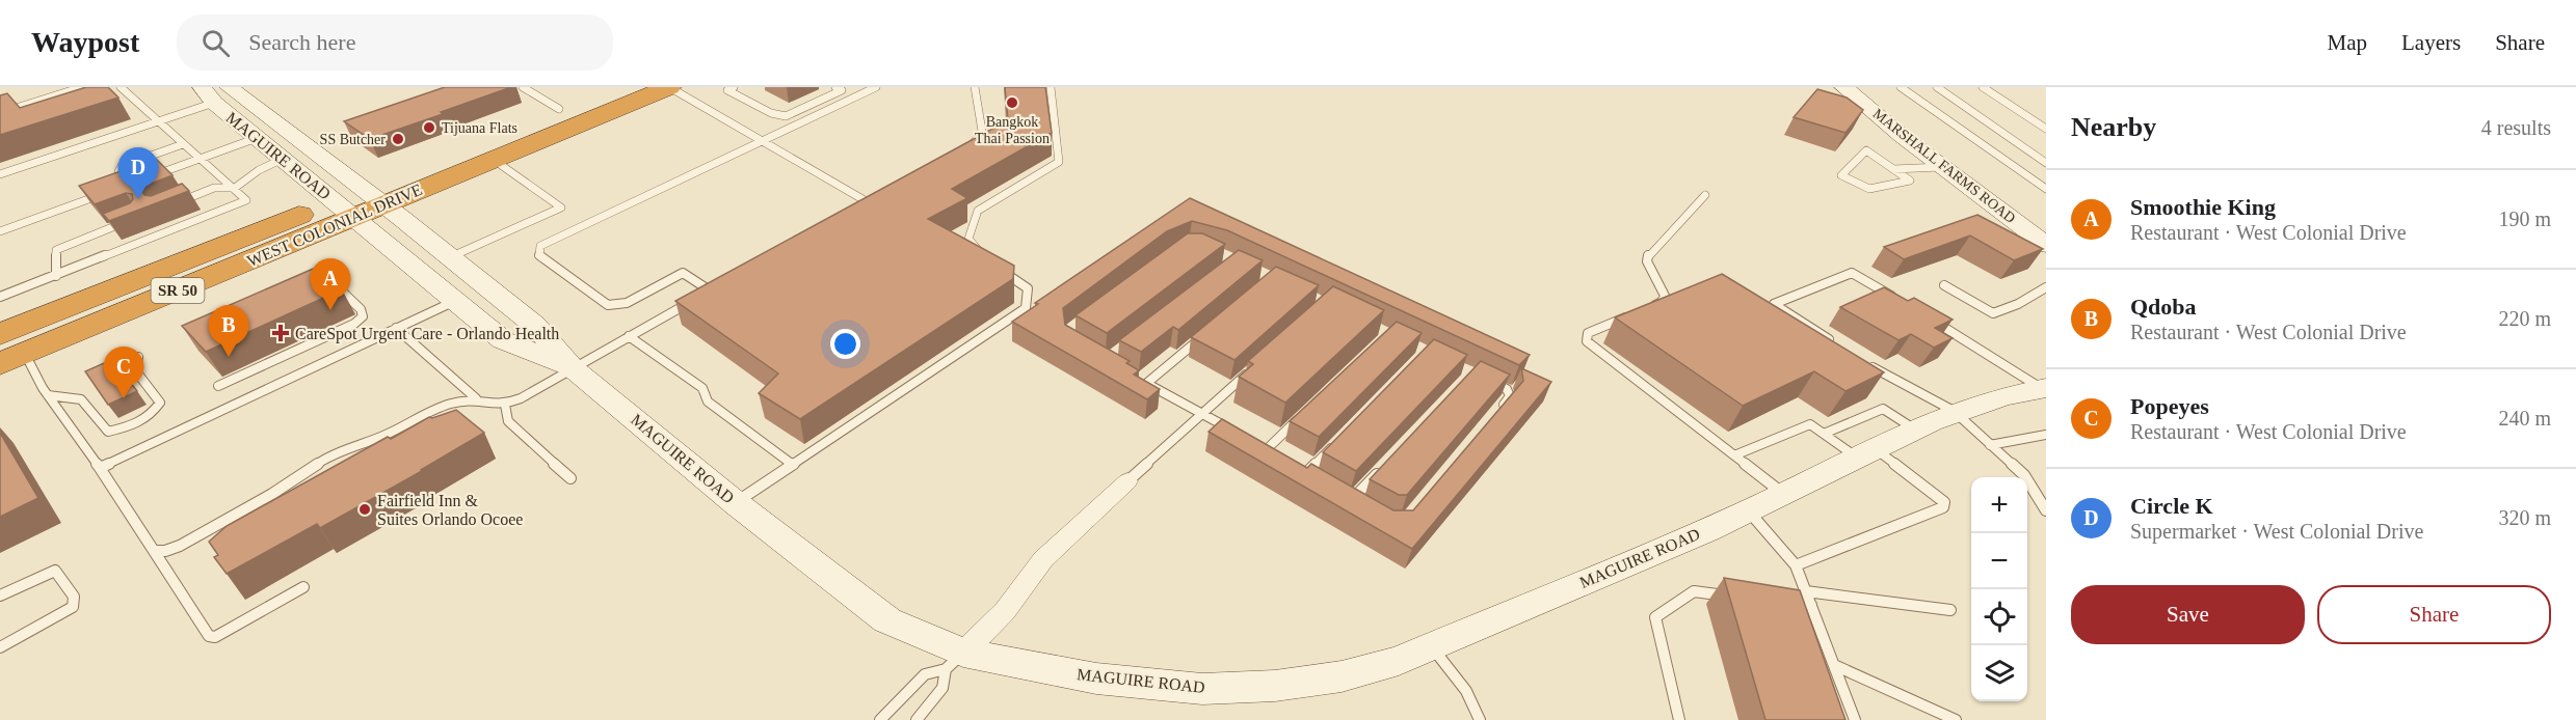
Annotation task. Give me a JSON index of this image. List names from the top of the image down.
{
  "streets": {
    "highway": ["WEST COLONIAL DRIVE", "SR 50"],
    "main road": ["MAGUIRE ROAD", "MARSHALL FARMS ROAD"]
  },
  "crossings": [
    ["MAGUIRE ROAD", "WEST COLONIAL DRIVE"]
  ],
  "places": {
    "other": [
      "Bangkok Thai Passion",
      "Tijuana Flats",
      "SS Butcher",
      "Fairfield Inn & Suites Orlando Ocoee"
    ],
    "health": ["CareSpot Urgent Care - Orlando Health"]
  },
  "page": {
    "header": "Waypost",
    "search": "Search here",
    "nav": ["Map", "Layers", "Share"],
    "heading": ["Nearby", "4 results"],
    "pins": [
      "D",
      "A",
      "B",
      "C"
    ],
    "list": [
      {
        "mark": "A",
        "name": "Smoothie King",
        "note": "Restaurant · West Colonial Drive",
        "value": "190 m"
      },
      {
        "mark": "B",
        "name": "Qdoba",
        "note": "Restaurant · West Colonial Drive",
        "value": "220 m"
      },
      {
        "mark": "C",
        "name": "Popeyes",
        "note": "Restaurant · West Colonial Drive",
        "value": "240 m"
      },
      {
        "mark": "D",
        "name": "Circle K",
        "note": "Supermarket · West Colonial Drive",
        "value": "320 m"
      }
    ],
    "map_buttons": ["+", "−"],
    "buttons": ["Save", "Share"]
  }
}
